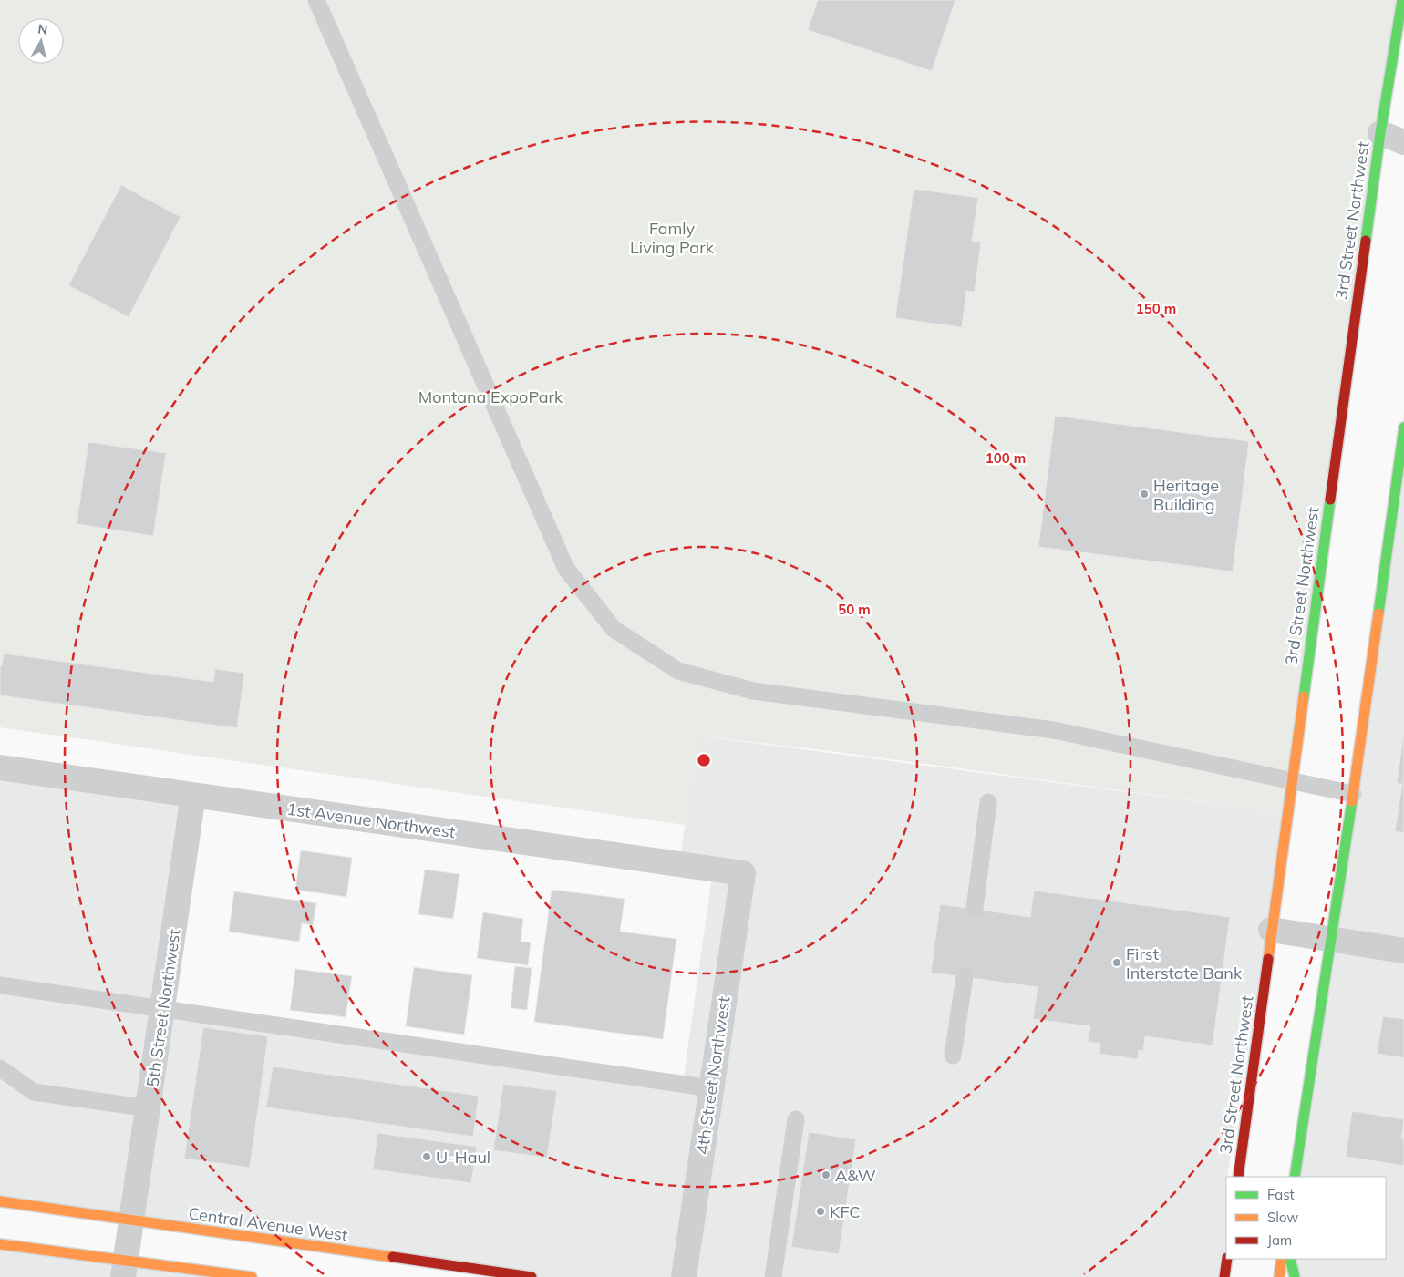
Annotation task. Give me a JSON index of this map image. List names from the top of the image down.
{
  "streets": {
    "main road": ["3rd Street Northwest", "Central Avenue West"],
    "street": ["1st Avenue Northwest", "5th Street Northwest", "4th Street Northwest"]
  },
  "crossings": [
    ["1st Avenue Northwest", "5th Street Northwest"],
    ["1st Avenue Northwest", "4th Street Northwest"],
    ["5th Street Northwest", "Central Avenue West"]
  ],
  "parks": ["Famly Living Park", "Montana ExpoPark"],
  "places": [
    "Heritage Building",
    "First Interstate Bank",
    "U-Haul",
    "A&W",
    "KFC"
  ],
  "legend": ["Fast", "Slow", "Jam"],
  "north": "top",
  "rings": ["150 m", "100 m", "50 m"]
}
